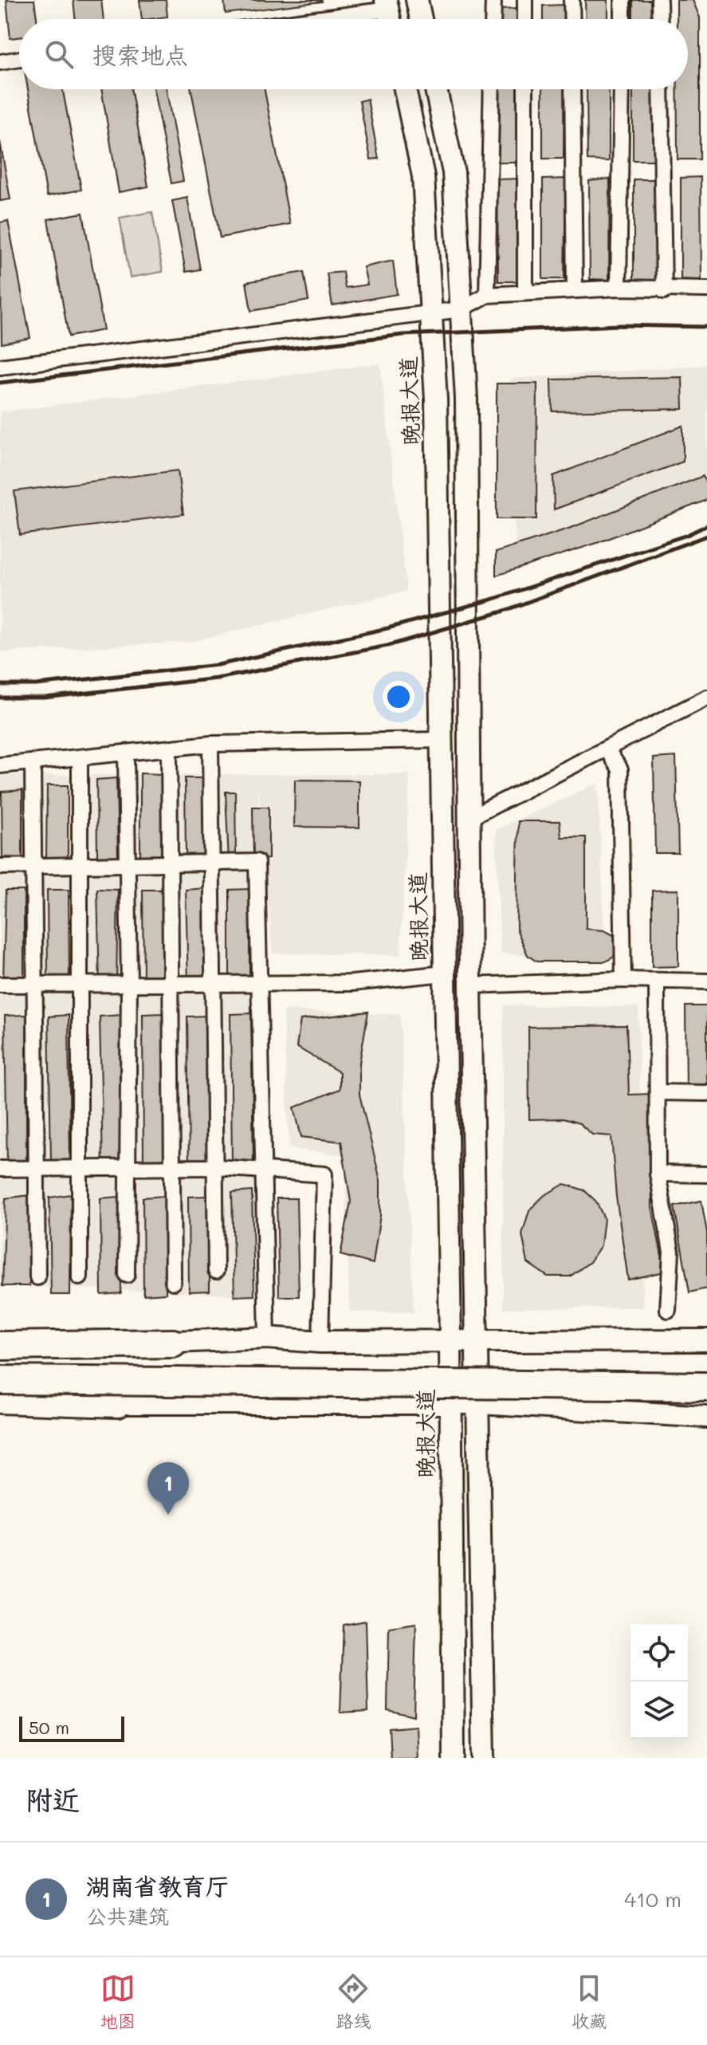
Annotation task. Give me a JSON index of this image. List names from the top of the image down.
{
  "streets": {
    "main road": ["晚报大道"]
  },
  "scale_bar": "50 m",
  "page": {
    "search": "搜索地点",
    "pins": "1",
    "scale": "50 m",
    "heading": "附近",
    "list": [
      {
        "mark": "1",
        "name": "湖南省教育厅",
        "note": "公共建筑",
        "value": "410 m"
      }
    ],
    "nav": ["地图", "路线", "收藏"]
  }
}
